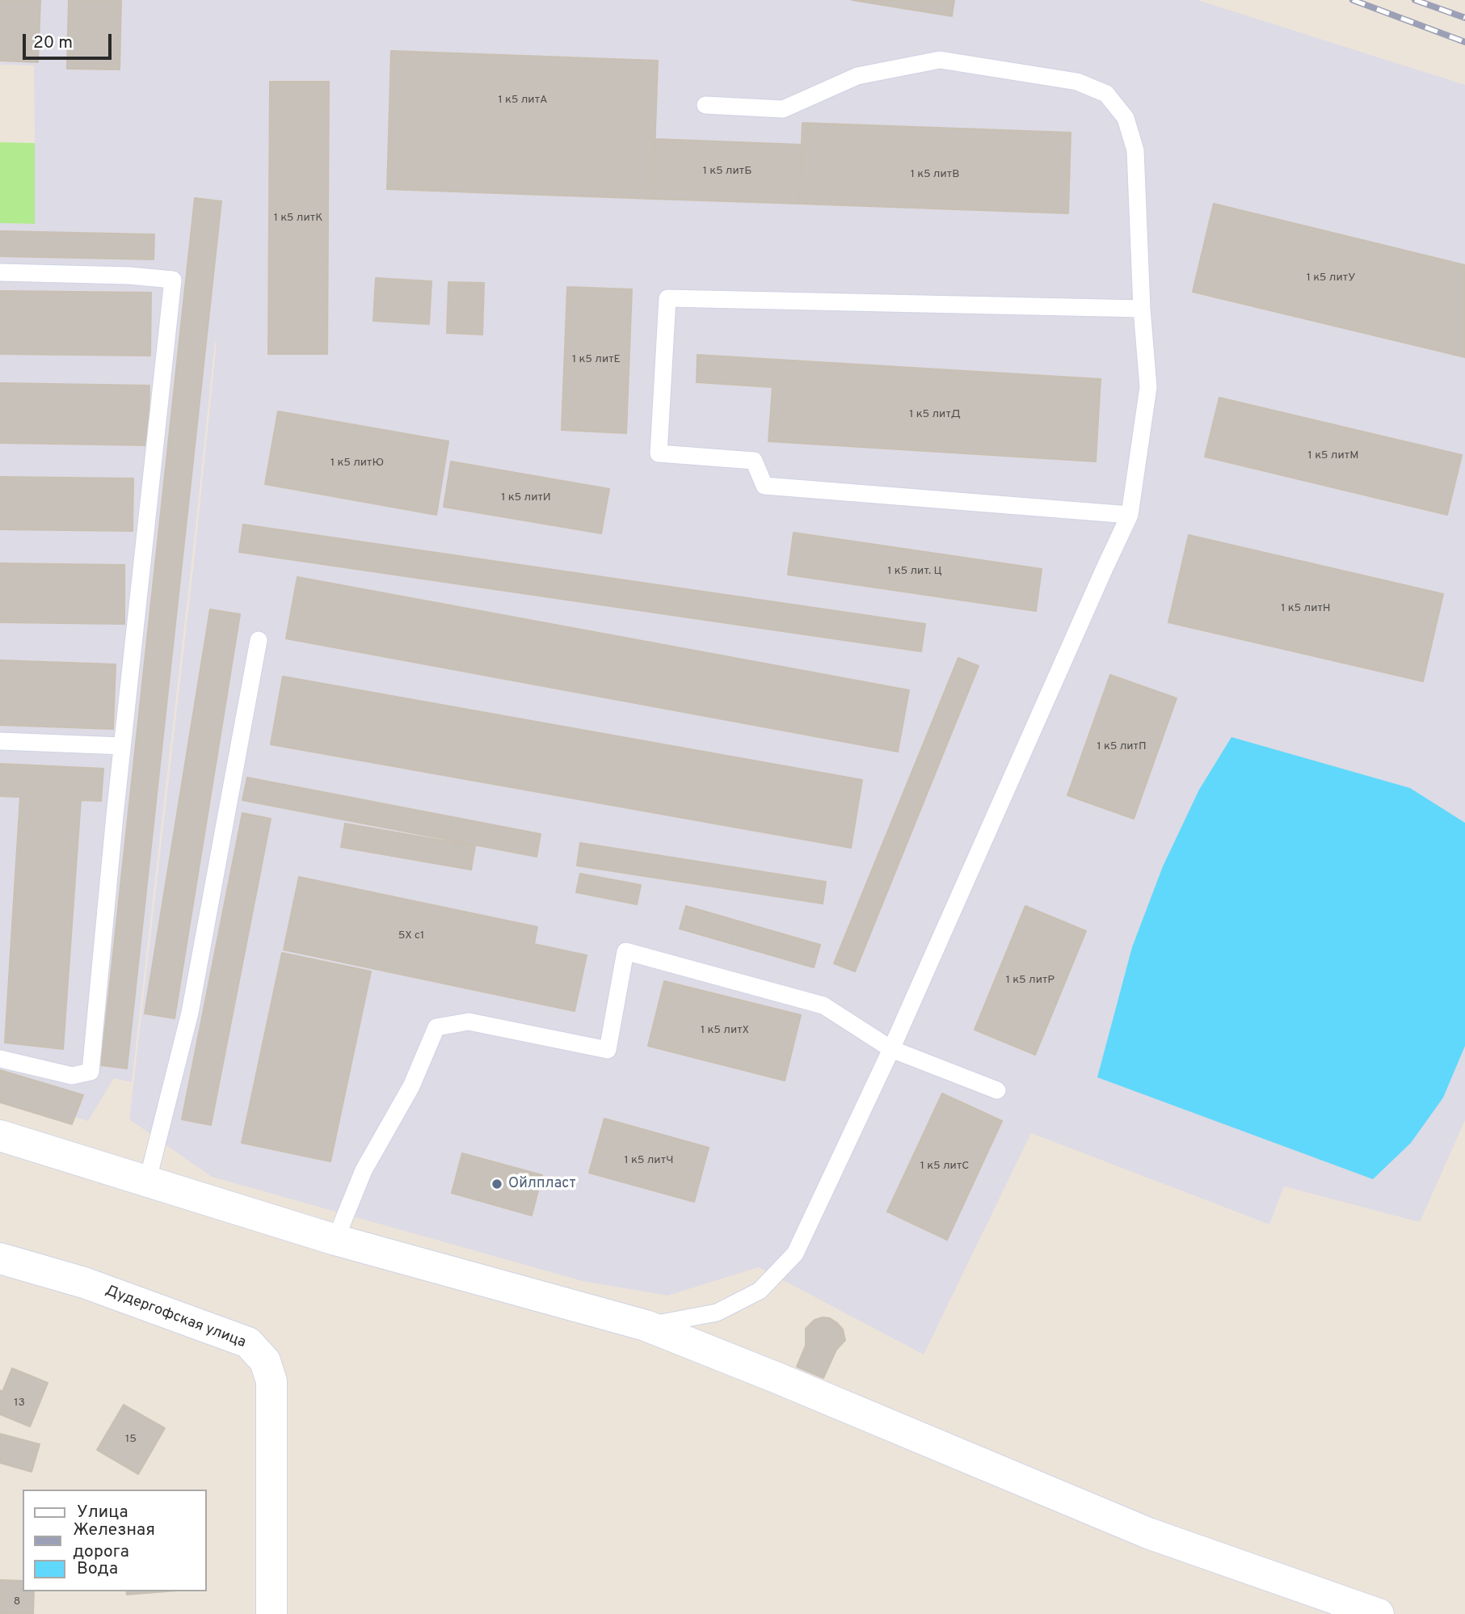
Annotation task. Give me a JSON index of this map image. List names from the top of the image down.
{
  "streets": {
    "street": ["Дудергофская улица"]
  },
  "places": ["Ойлпласт"],
  "house_numbers": [
    "1 к5 литА",
    "1 к5 литБ",
    "1 к5 литВ",
    "1 к5 литК",
    "1 к5 литУ",
    "1 к5 литЕ",
    "1 к5 литД",
    "1 к5 литМ",
    "1 к5 литЮ",
    "1 к5 литИ",
    "1 к5 лит. Ц",
    "1 к5 литН",
    "1 к5 литП",
    "5Х с1",
    "1 к5 литР",
    "1 к5 литХ",
    "1 к5 литЧ",
    "1 к5 литС",
    "13",
    "15",
    "8"
  ],
  "legend": ["Улица", "Железная дорога", "Вода"],
  "scale_bar": "20 m"
}
